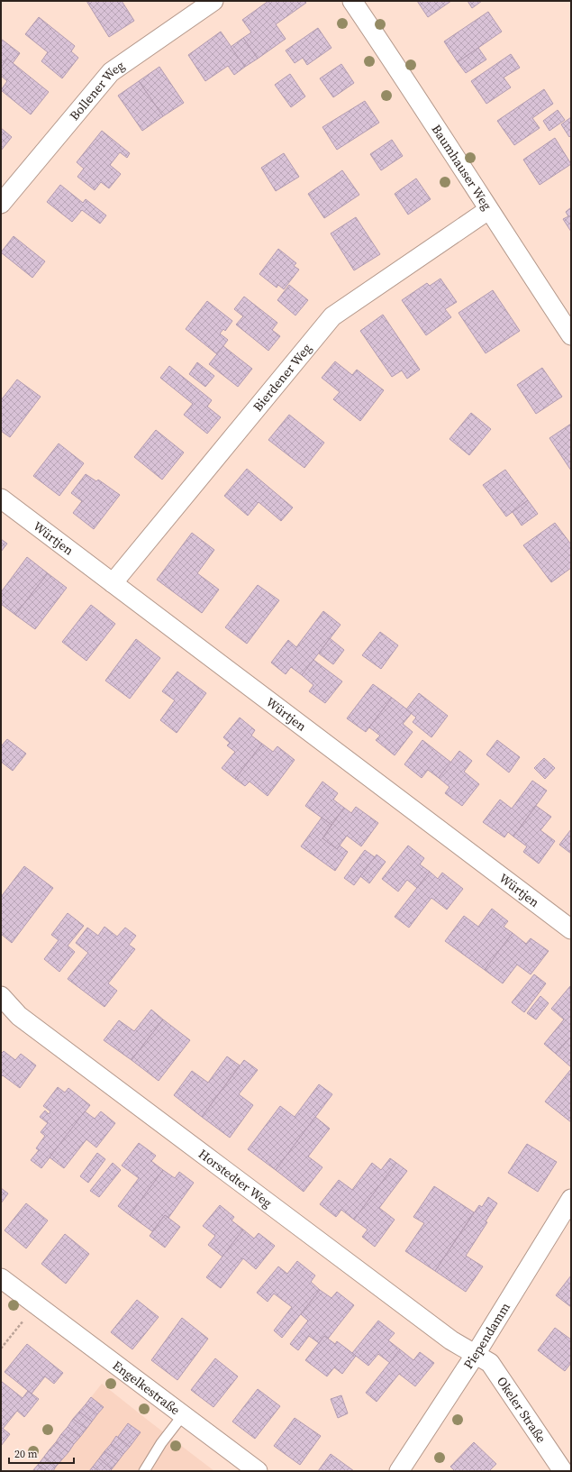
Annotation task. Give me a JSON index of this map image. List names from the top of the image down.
{
  "streets": {
    "street": [
      "Bollener Weg",
      "Baumhauser Weg",
      "Bierdener Weg",
      "Würtjen",
      "Horstedter Weg",
      "Piependamm",
      "Engelkestraße",
      "Okeler Straße"
    ]
  },
  "crossings": [
    ["Baumhauser Weg", "Bierdener Weg"],
    ["Bierdener Weg", "Würtjen"],
    ["Horstedter Weg", "Piependamm"],
    ["Horstedter Weg", "Okeler Straße"],
    ["Piependamm", "Okeler Straße"]
  ],
  "scale_bar": "20 m"
}
